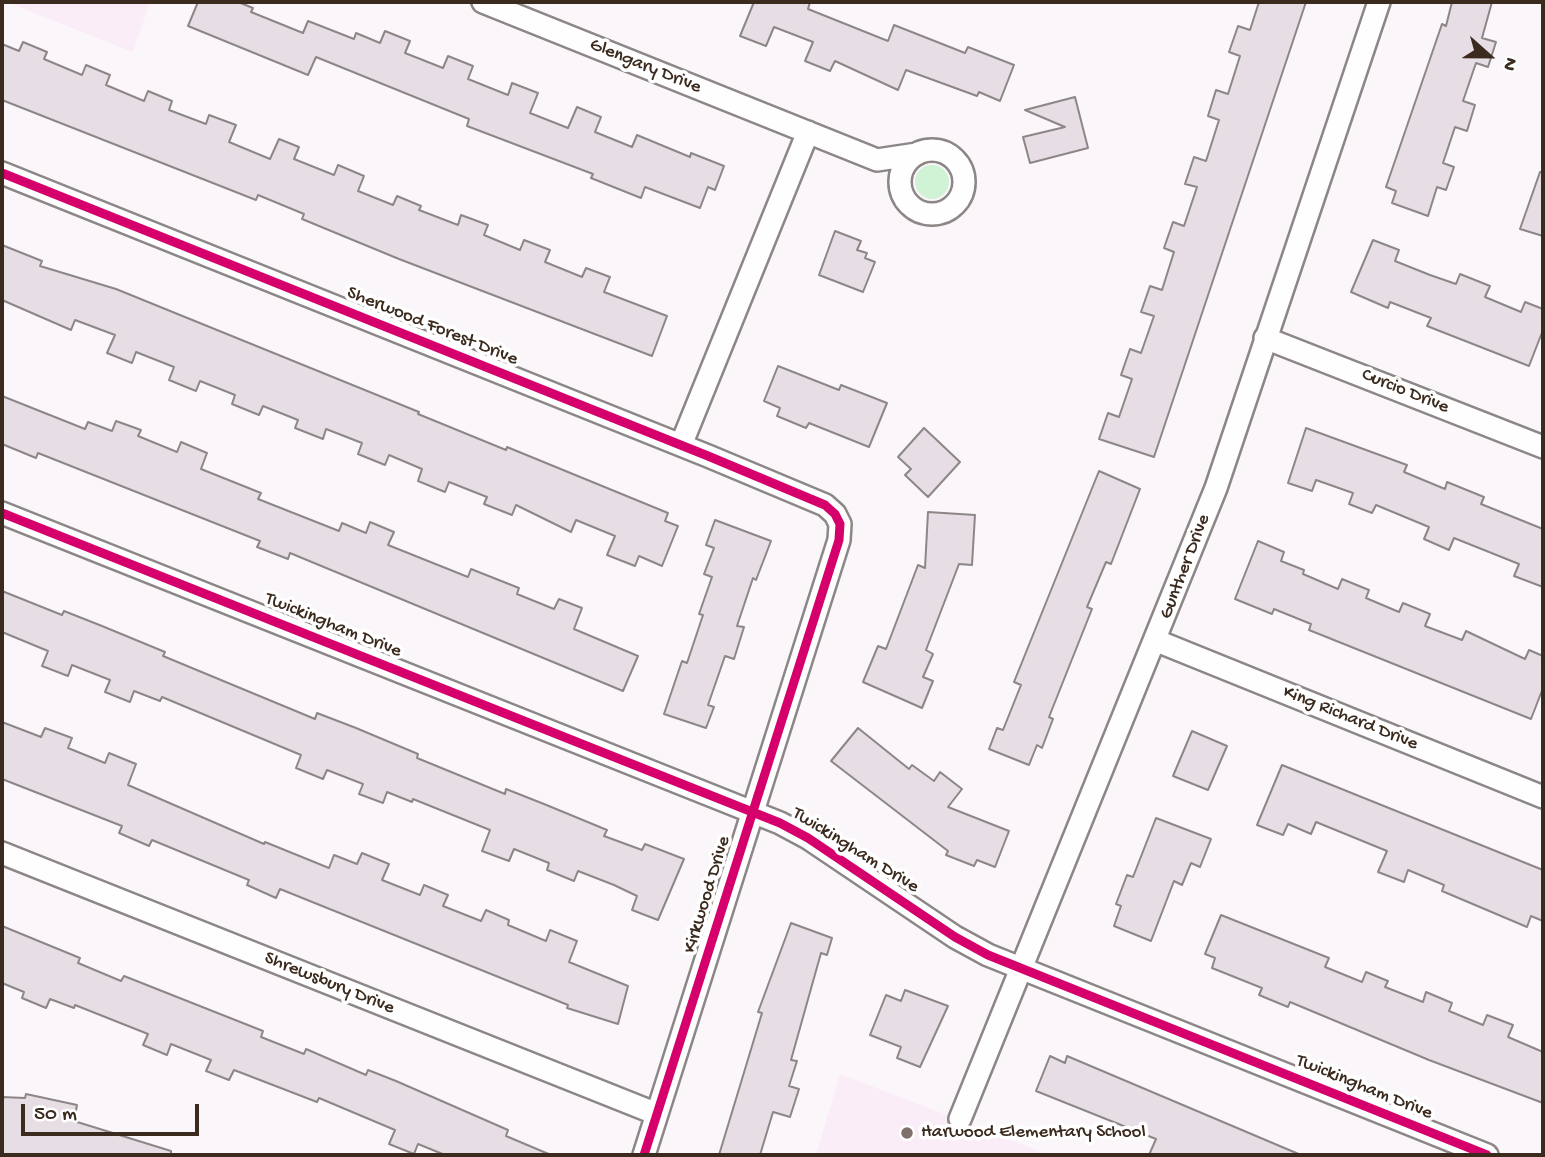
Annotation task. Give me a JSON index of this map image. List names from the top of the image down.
{
  "streets": {
    "street": [
      "Glengary Drive",
      "Sherwood Forest Drive",
      "Curcio Drive",
      "Gunther Drive",
      "Twickingham Drive",
      "King Richard Drive",
      "Kirkwood Drive",
      "Shrewsbury Drive"
    ]
  },
  "crossings": [
    ["Sherwood Forest Drive", "Kirkwood Drive"],
    ["Curcio Drive", "Gunther Drive"],
    ["Gunther Drive", "Twickingham Drive"],
    ["Gunther Drive", "King Richard Drive"],
    ["Twickingham Drive", "Kirkwood Drive"],
    ["Kirkwood Drive", "Shrewsbury Drive"]
  ],
  "places": ["Harwood Elementary School"],
  "scale_bar": "50 m",
  "north": "right"
}
